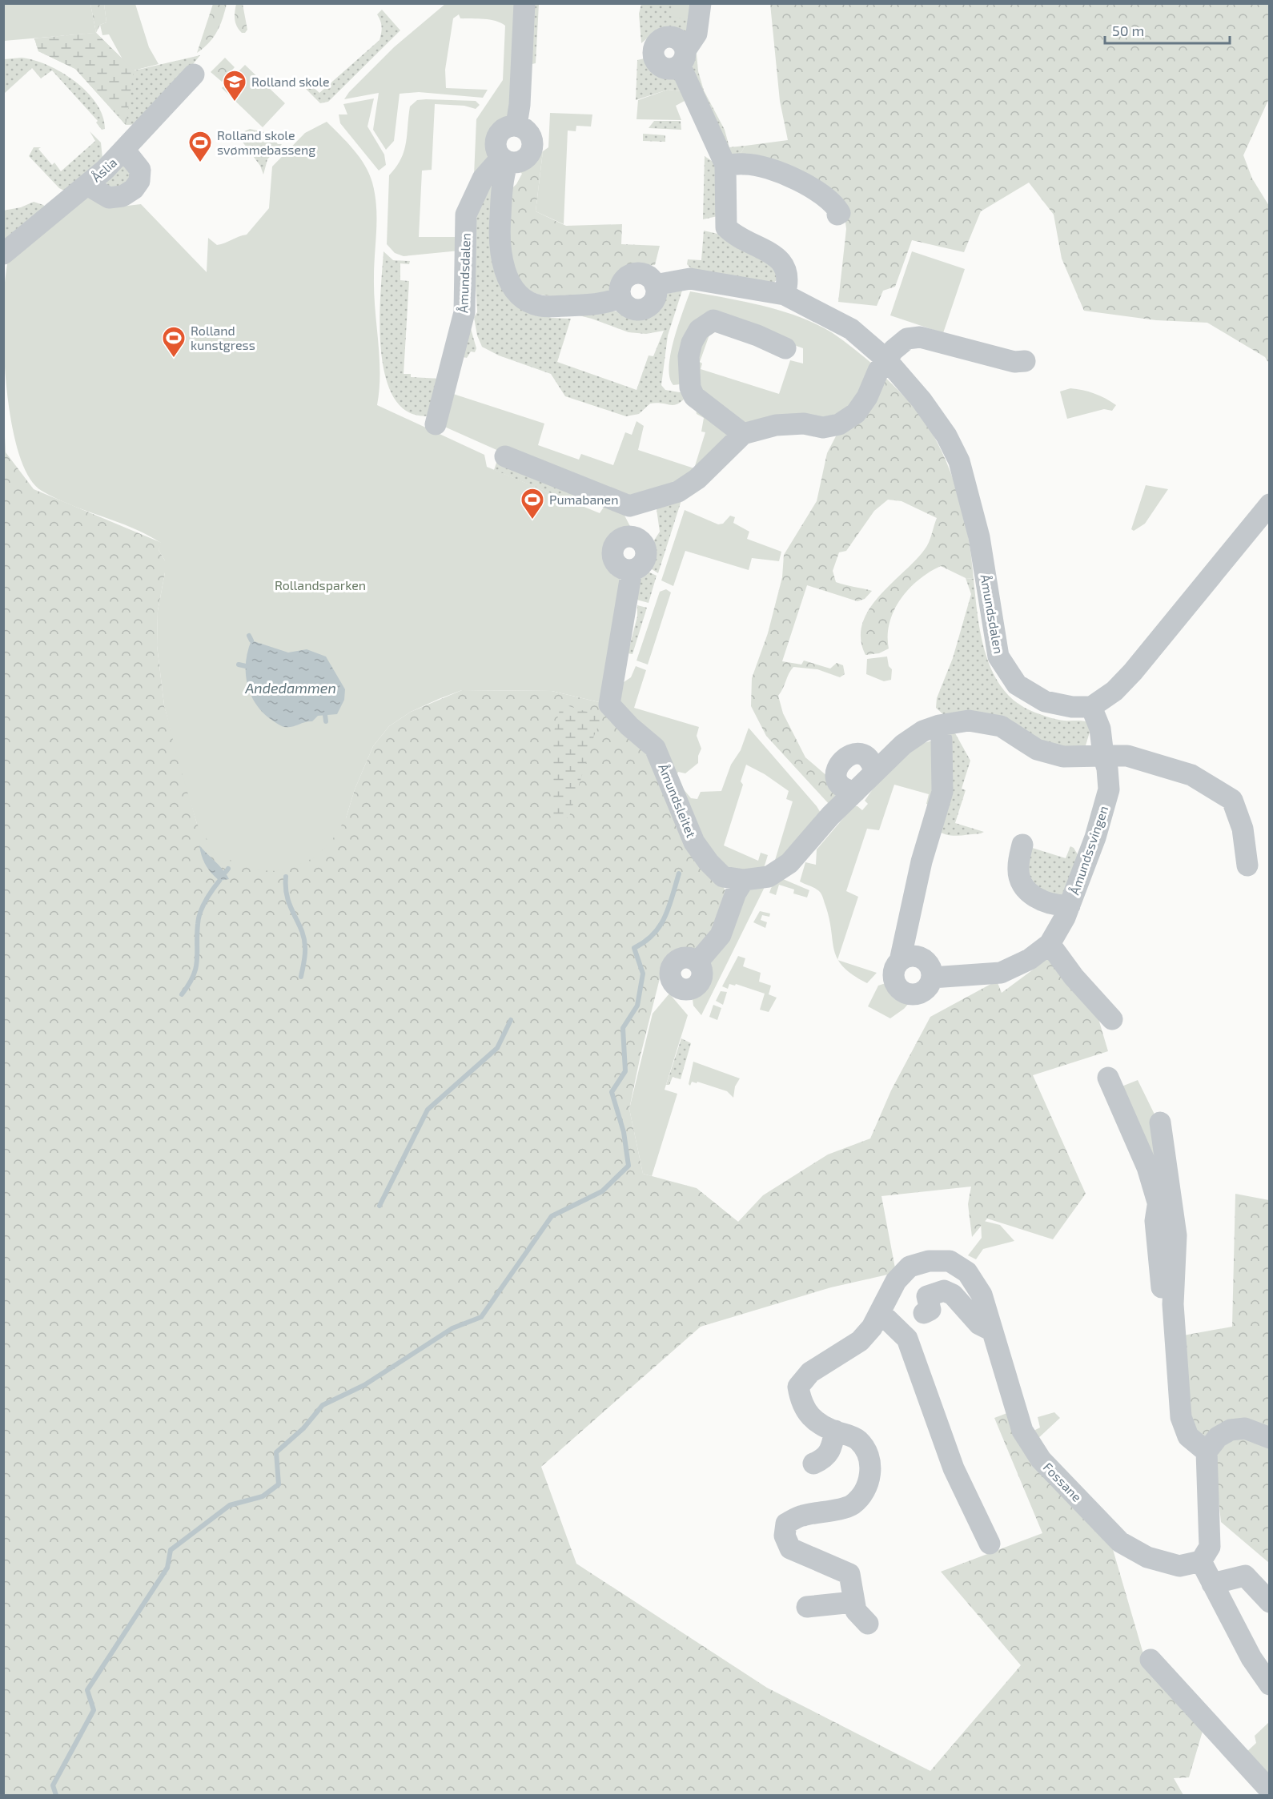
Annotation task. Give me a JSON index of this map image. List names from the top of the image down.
{
  "streets": {
    "street": [
      "Åslia",
      "Åmundsdalen",
      "Åmundsleitet",
      "Åmundssvingen",
      "Fossane"
    ]
  },
  "crossings": [
    ["Åmundsleitet", "Åmundssvingen"]
  ],
  "water": ["Andedammen"],
  "parks": ["Rollandsparken"],
  "places": {
    "school or university": ["Rolland skole"],
    "sports": ["Rolland skole svømmebasseng", "Rolland kunstgress", "Pumabanen"]
  },
  "scale_bar": "50 m"
}
